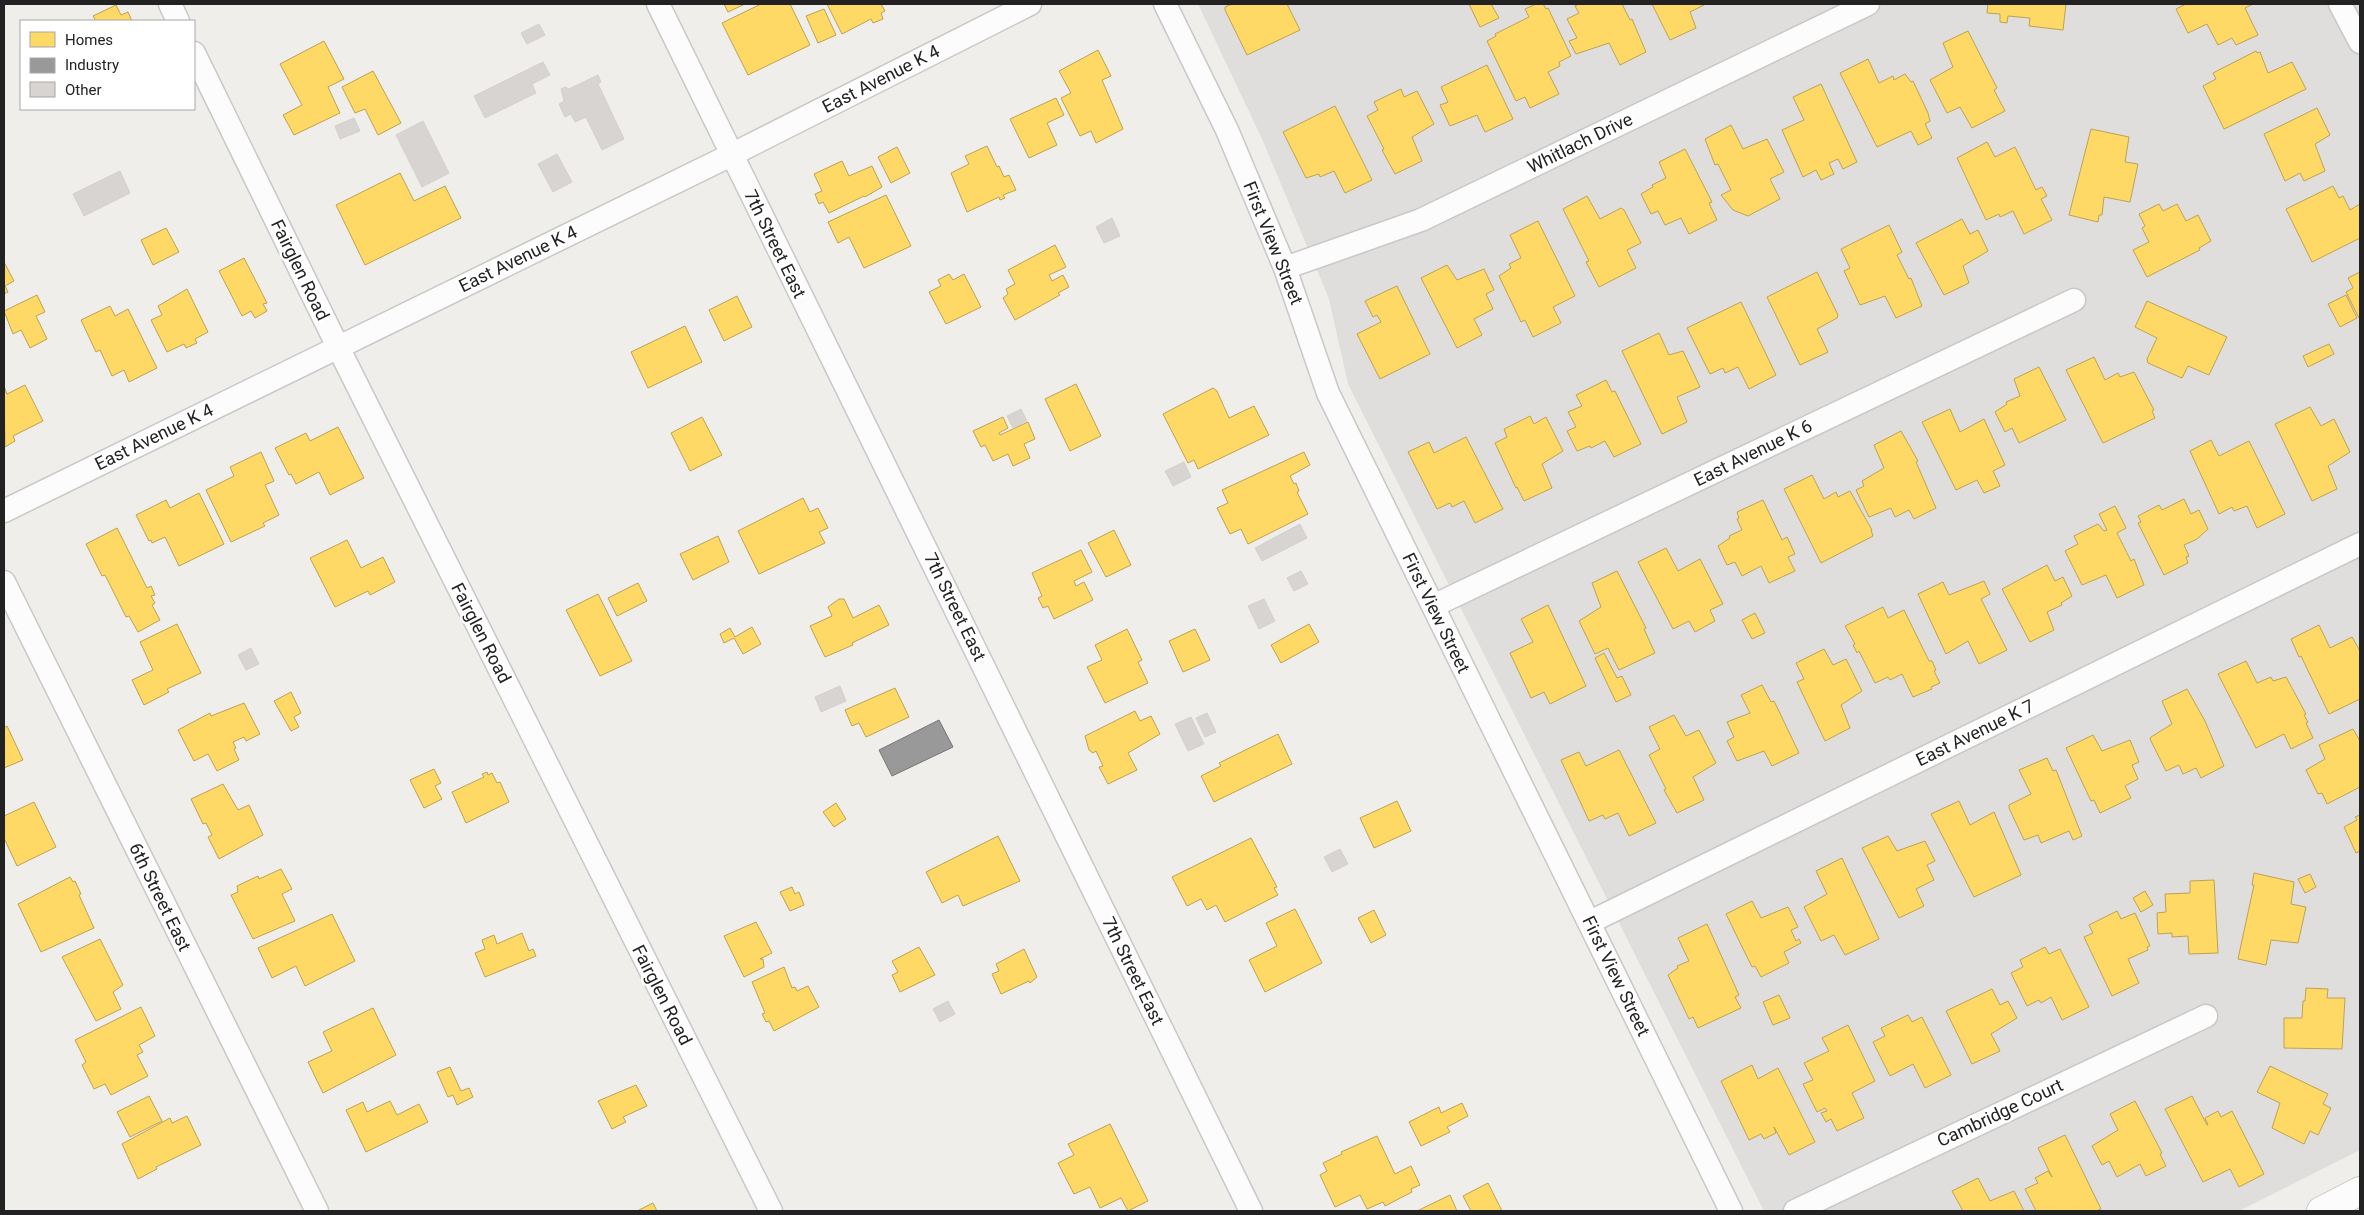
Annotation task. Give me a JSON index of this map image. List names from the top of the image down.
{
  "streets": {
    "street": [
      "East Avenue K 4",
      "Whitlach Drive",
      "First View Street",
      "7th Street East",
      "Fairglen Road",
      "East Avenue K 6",
      "East Avenue K 7",
      "6th Street East",
      "Cambridge Court"
    ]
  },
  "crossings": [
    ["East Avenue K 4", "7th Street East"],
    ["East Avenue K 4", "Fairglen Road"],
    ["Whitlach Drive", "First View Street"],
    ["First View Street", "East Avenue K 6"],
    ["First View Street", "East Avenue K 7"]
  ],
  "legend": ["Homes", "Industry", "Other"]
}
